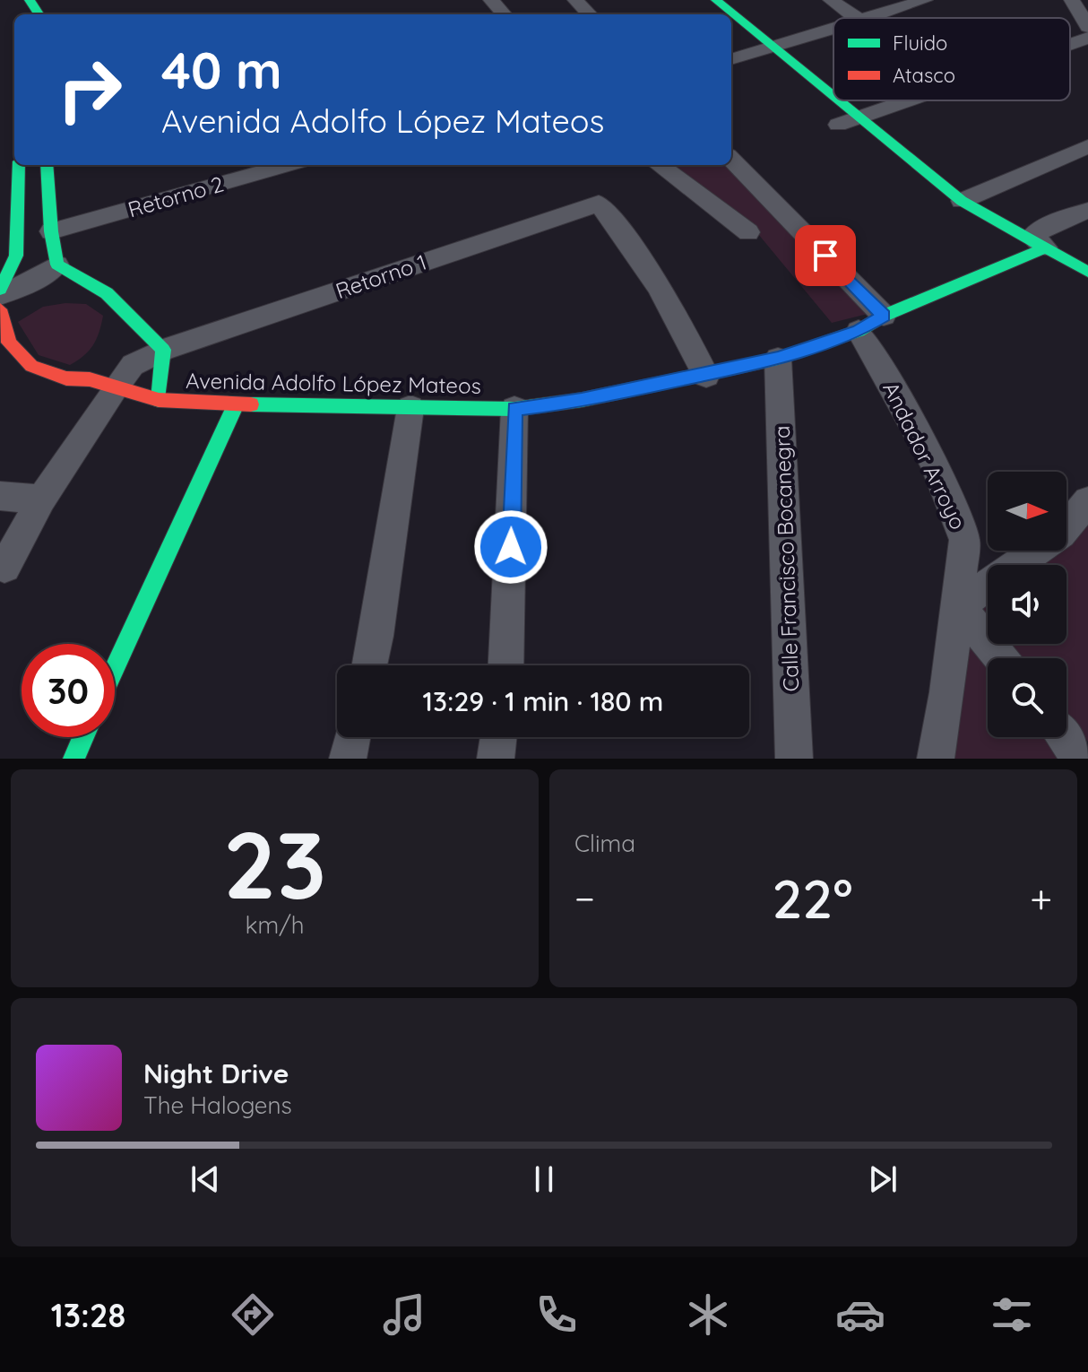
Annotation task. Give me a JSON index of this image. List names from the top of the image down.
{
  "streets": {
    "street": [
      "Retorno 2",
      "Retorno 1",
      "Avenida Adolfo López Mateos",
      "Andador Arroyo",
      "Calle Francisco Bocanegra"
    ]
  },
  "crossings": [
    ["Retorno 1", "Avenida Adolfo López Mateos"],
    ["Avenida Adolfo López Mateos", "Andador Arroyo"],
    ["Avenida Adolfo López Mateos", "Calle Francisco Bocanegra"]
  ],
  "legend": ["Fluido", "Atasco"],
  "north": "right",
  "page": {
    "turn": ["40 m", "Avenida Adolfo López Mateos"],
    "limit": "30",
    "trip": "13:29 · 1 min · 180 m",
    "tile": [
      ["23", "km/h"],
      "Clima"
    ],
    "heat": ["−", "22°", "+"],
    "song": ["Night Drive", "The Halogens"],
    "tabs": "13:28"
  }
}
